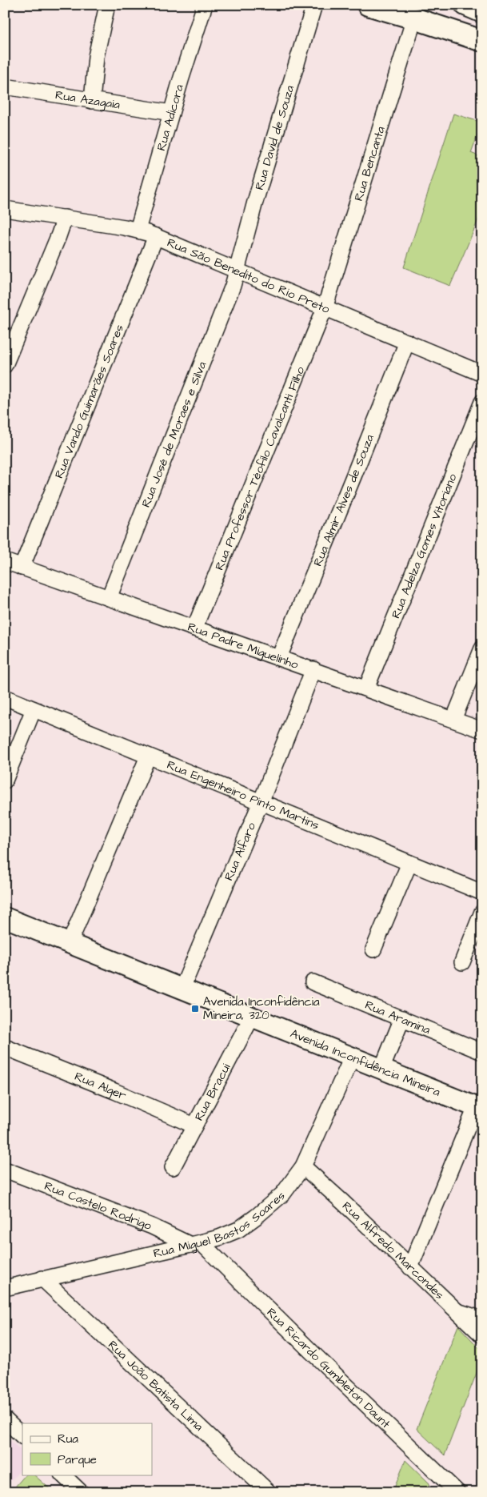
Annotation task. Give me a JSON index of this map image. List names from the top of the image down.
{
  "streets": {
    "street": [
      "Rua Azagaia",
      "Rua Adicora",
      "Rua David de Souza",
      "Rua Bencanta",
      "Rua São Benedito do Rio Preto",
      "Rua Vando Guimarães Soares",
      "Rua José de Moraes e Silva",
      "Rua Professor Téofilo Cavalcanti Filho",
      "Rua Almir Alves de Souza",
      "Rua Adelza Gomes Vitoriano",
      "Rua Padre Miguelinho",
      "Rua Engenheiro Pinto Martins",
      "Rua Alfaro",
      "Rua Aramina",
      "Avenida Inconfidência Mineira",
      "Rua Alger",
      "Rua Bracui",
      "Rua Castelo Rodrigo",
      "Rua Miguel Bastos Soares",
      "Rua Alfredo Marcondes",
      "Rua Ricardo Gumbleton Daunt",
      "Rua João Batista Lima"
    ]
  },
  "crossings": [
    ["Rua Azagaia", "Rua Adicora"],
    ["Rua Adicora", "Rua São Benedito do Rio Preto"],
    ["Rua David de Souza", "Rua São Benedito do Rio Preto"],
    ["Rua David de Souza", "Rua José de Moraes e Silva"],
    ["Rua Bencanta", "Rua São Benedito do Rio Preto"],
    ["Rua Bencanta", "Rua Professor Téofilo Cavalcanti Filho"],
    ["Rua São Benedito do Rio Preto", "Rua Vando Guimarães Soares"],
    ["Rua São Benedito do Rio Preto", "Rua José de Moraes e Silva"],
    ["Rua São Benedito do Rio Preto", "Rua Professor Téofilo Cavalcanti Filho"],
    ["Rua São Benedito do Rio Preto", "Rua Almir Alves de Souza"],
    ["Rua Vando Guimarães Soares", "Rua Padre Miguelinho"],
    ["Rua José de Moraes e Silva", "Rua Padre Miguelinho"],
    ["Rua Professor Téofilo Cavalcanti Filho", "Rua Padre Miguelinho"],
    ["Rua Almir Alves de Souza", "Rua Padre Miguelinho"],
    ["Rua Adelza Gomes Vitoriano", "Rua Padre Miguelinho"],
    ["Rua Padre Miguelinho", "Rua Alfaro"],
    ["Rua Engenheiro Pinto Martins", "Rua Alfaro"],
    ["Rua Alfaro", "Avenida Inconfidência Mineira"],
    ["Avenida Inconfidência Mineira", "Rua Bracui"],
    ["Avenida Inconfidência Mineira", "Rua Miguel Bastos Soares"],
    ["Rua Alger", "Rua Bracui"],
    ["Rua Castelo Rodrigo", "Rua Miguel Bastos Soares"],
    ["Rua Castelo Rodrigo", "Rua Ricardo Gumbleton Daunt"],
    ["Rua Miguel Bastos Soares", "Rua Alfredo Marcondes"],
    ["Rua Miguel Bastos Soares", "Rua Ricardo Gumbleton Daunt"],
    ["Rua Miguel Bastos Soares", "Rua João Batista Lima"]
  ],
  "places": {
    "transit": ["Avenida Inconfidência Mineira, 320"]
  },
  "legend": ["Rua", "Parque"]
}
